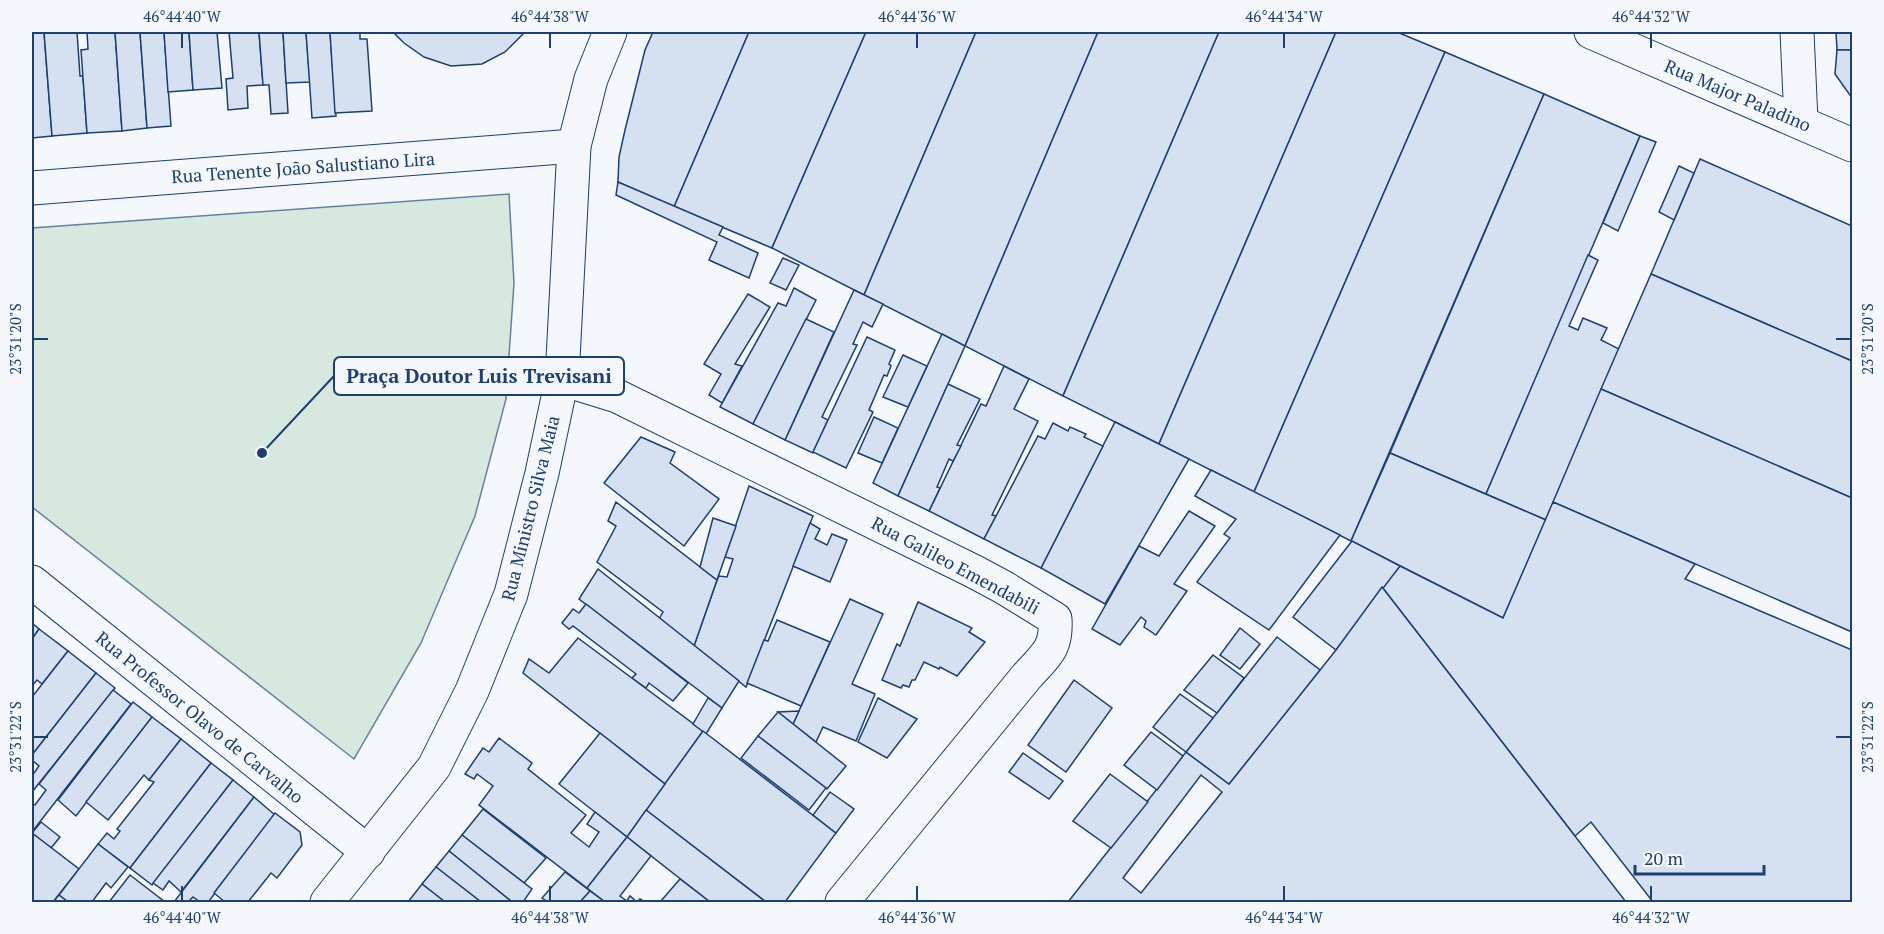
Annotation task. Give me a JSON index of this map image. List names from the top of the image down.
{
  "streets": {
    "street": [
      "Rua Major Paladino",
      "Rua Tenente João Salustiano Lira",
      "Rua Ministro Silva Maia",
      "Rua Galileo Emendabili",
      "Rua Professor Olavo de Carvalho"
    ]
  },
  "crossings": [
    ["Rua Tenente João Salustiano Lira", "Rua Ministro Silva Maia"],
    ["Rua Ministro Silva Maia", "Rua Galileo Emendabili"],
    ["Rua Ministro Silva Maia", "Rua Professor Olavo de Carvalho"]
  ],
  "places": ["Praça Doutor Luis Trevisani"],
  "scale_bar": "20 m",
  "coordinates": [
    "46°44'40\"W",
    "46°44'38\"W",
    "46°44'36\"W",
    "46°44'34\"W",
    "46°44'32\"W",
    "23°31'20\"S",
    "23°31'22\"S"
  ]
}
